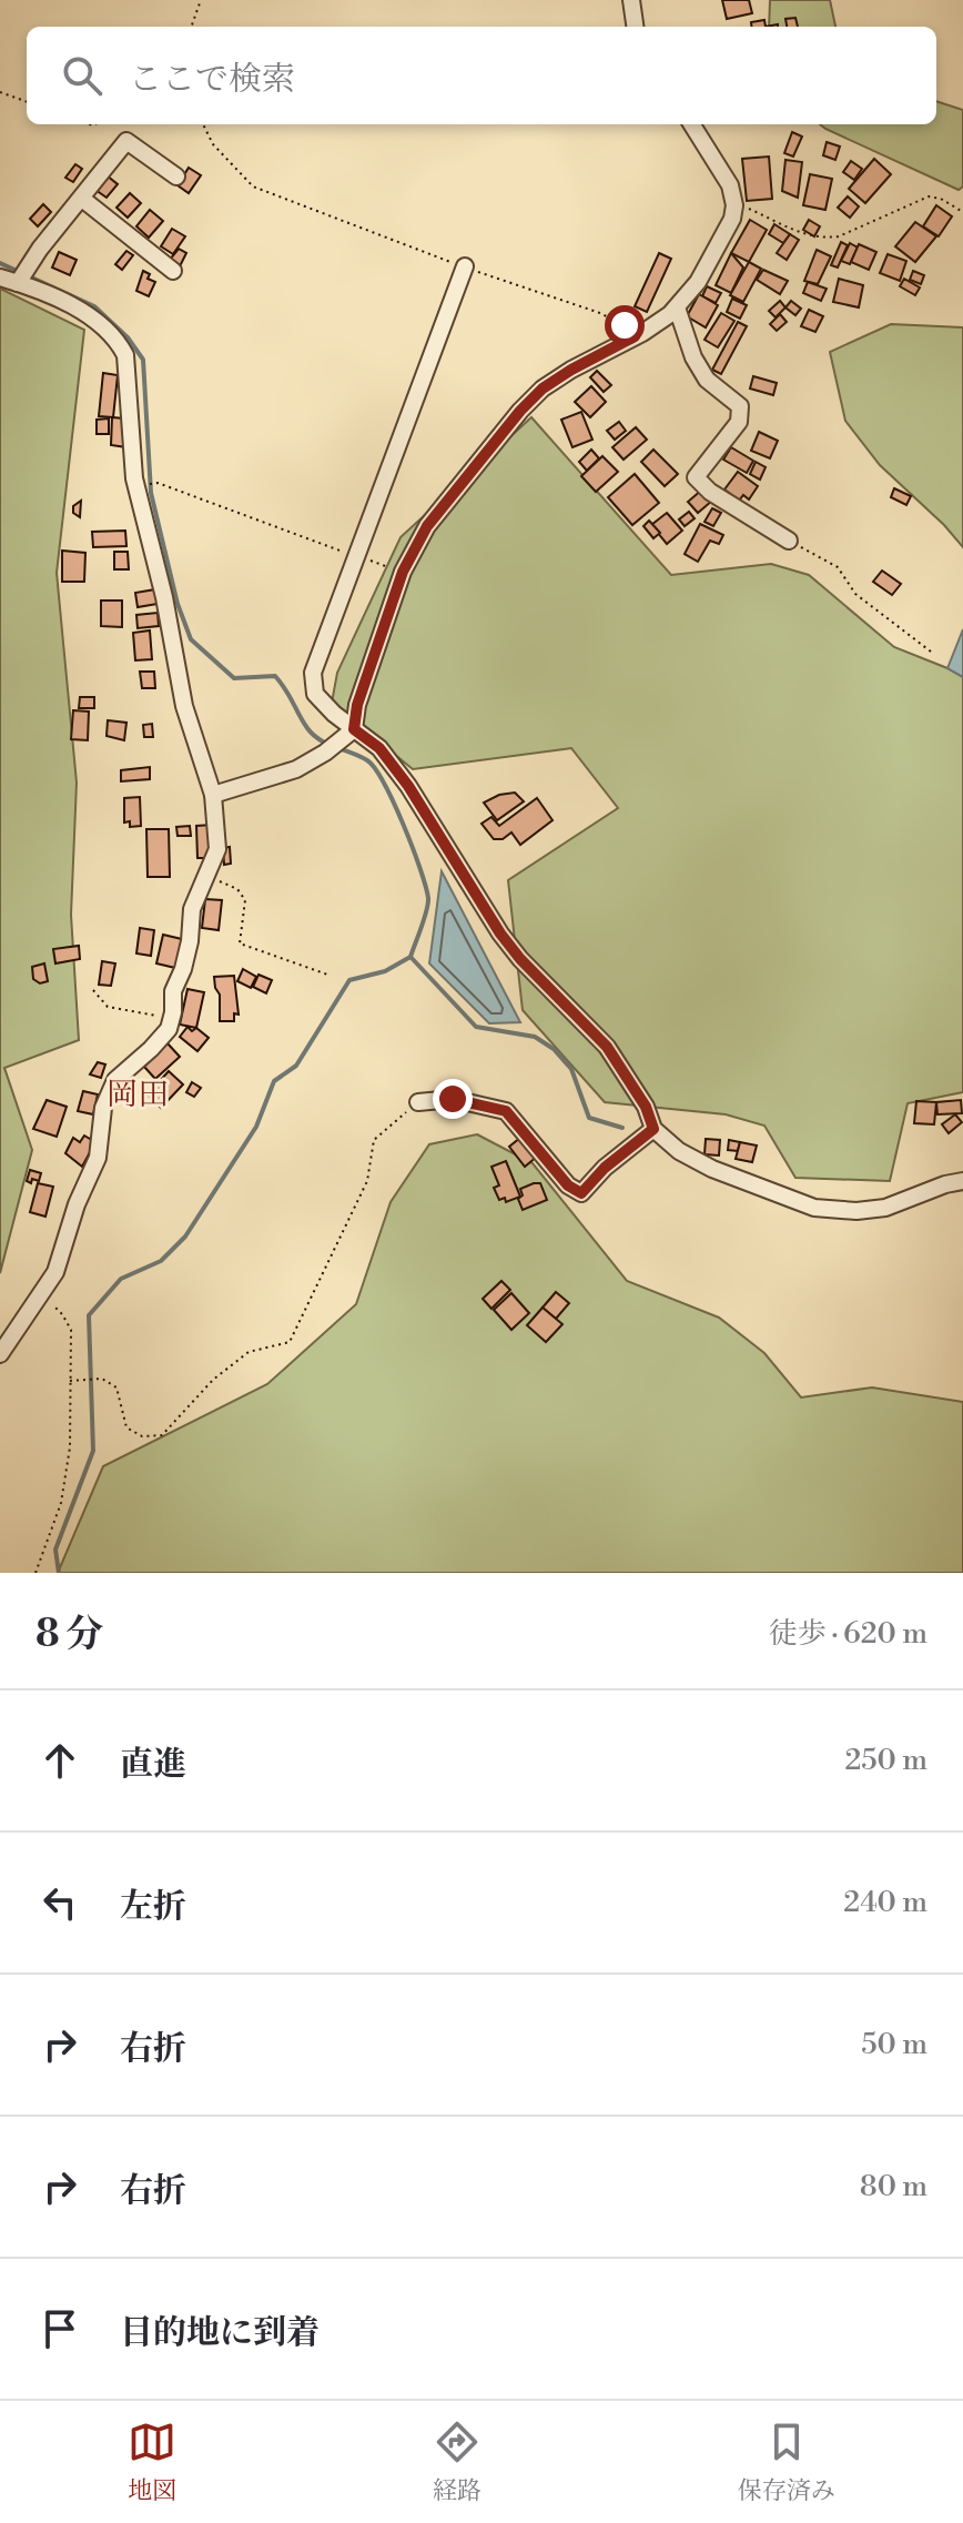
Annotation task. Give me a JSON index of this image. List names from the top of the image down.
{
  "districts": ["岡田"],
  "page": {
    "search": "ここで検索",
    "heading": ["8 分", "徒歩 · 620 m"],
    "list": [
      ["直進", "250 m"],
      ["左折", "240 m"],
      ["右折", "50 m"],
      ["右折", "80 m"],
      "目的地に到着"
    ],
    "nav": ["地図", "経路", "保存済み"]
  }
}
